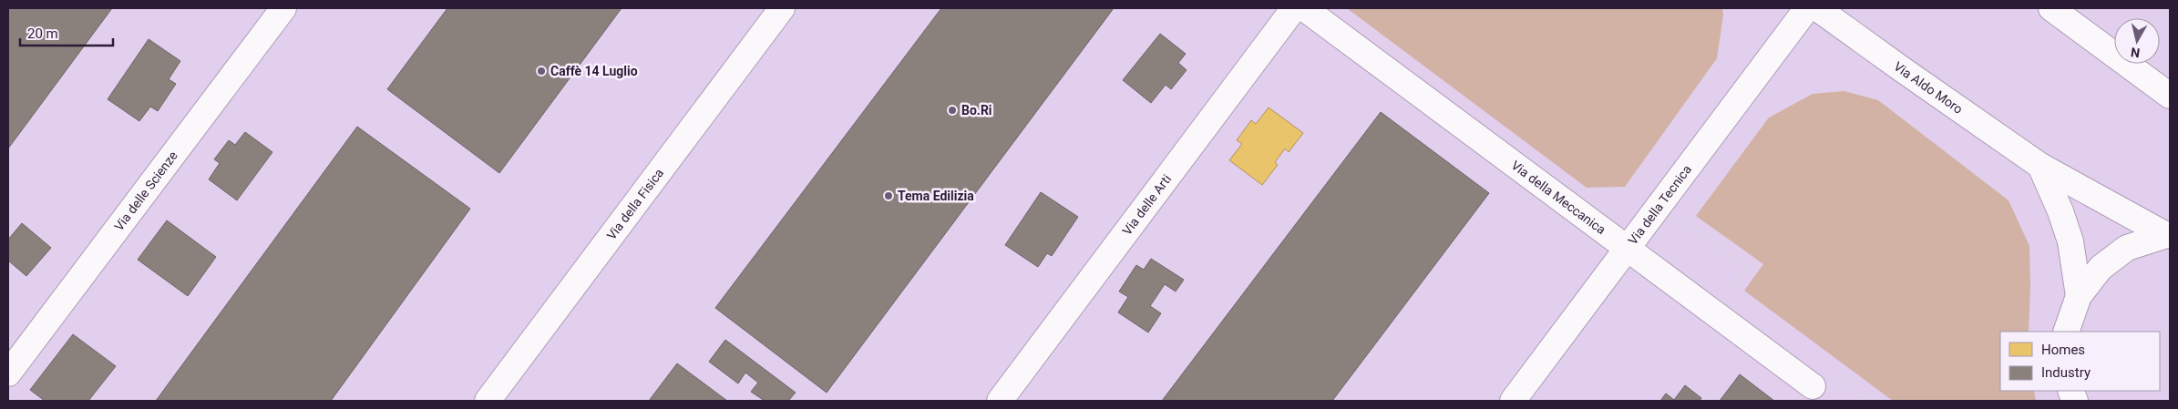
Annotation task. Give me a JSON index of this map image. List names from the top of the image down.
{
  "streets": {
    "street": [
      "Via Aldo Moro",
      "Via delle Scienze",
      "Via della Meccanica",
      "Via della Fisica",
      "Via delle Arti",
      "Via della Tecnica"
    ]
  },
  "crossings": [
    ["Via della Meccanica", "Via della Tecnica"]
  ],
  "places": ["Caffè 14 Luglio", "Bo.Ri", "Tema Edilizia"],
  "legend": ["Homes", "Industry"],
  "scale_bar": "20 m",
  "north": "bottom"
}
